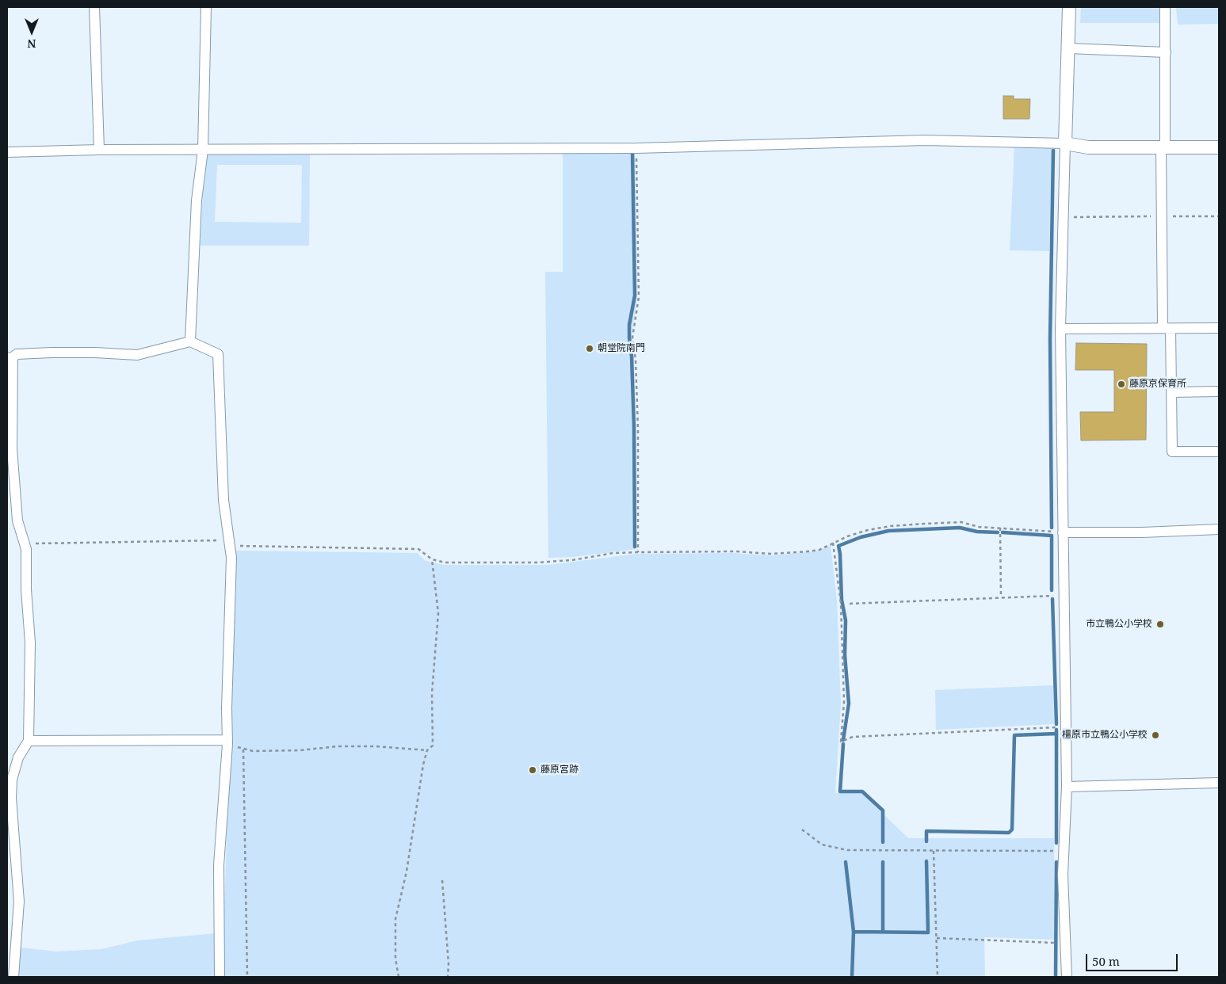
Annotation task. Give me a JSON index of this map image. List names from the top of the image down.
{
  "places": [
    "朝堂院南門",
    "藤原京保育所",
    "市立鴨公小学校",
    "橿原市立鴨公小学校",
    "藤原宮跡"
  ],
  "scale_bar": "50 m",
  "north": "bottom"
}
